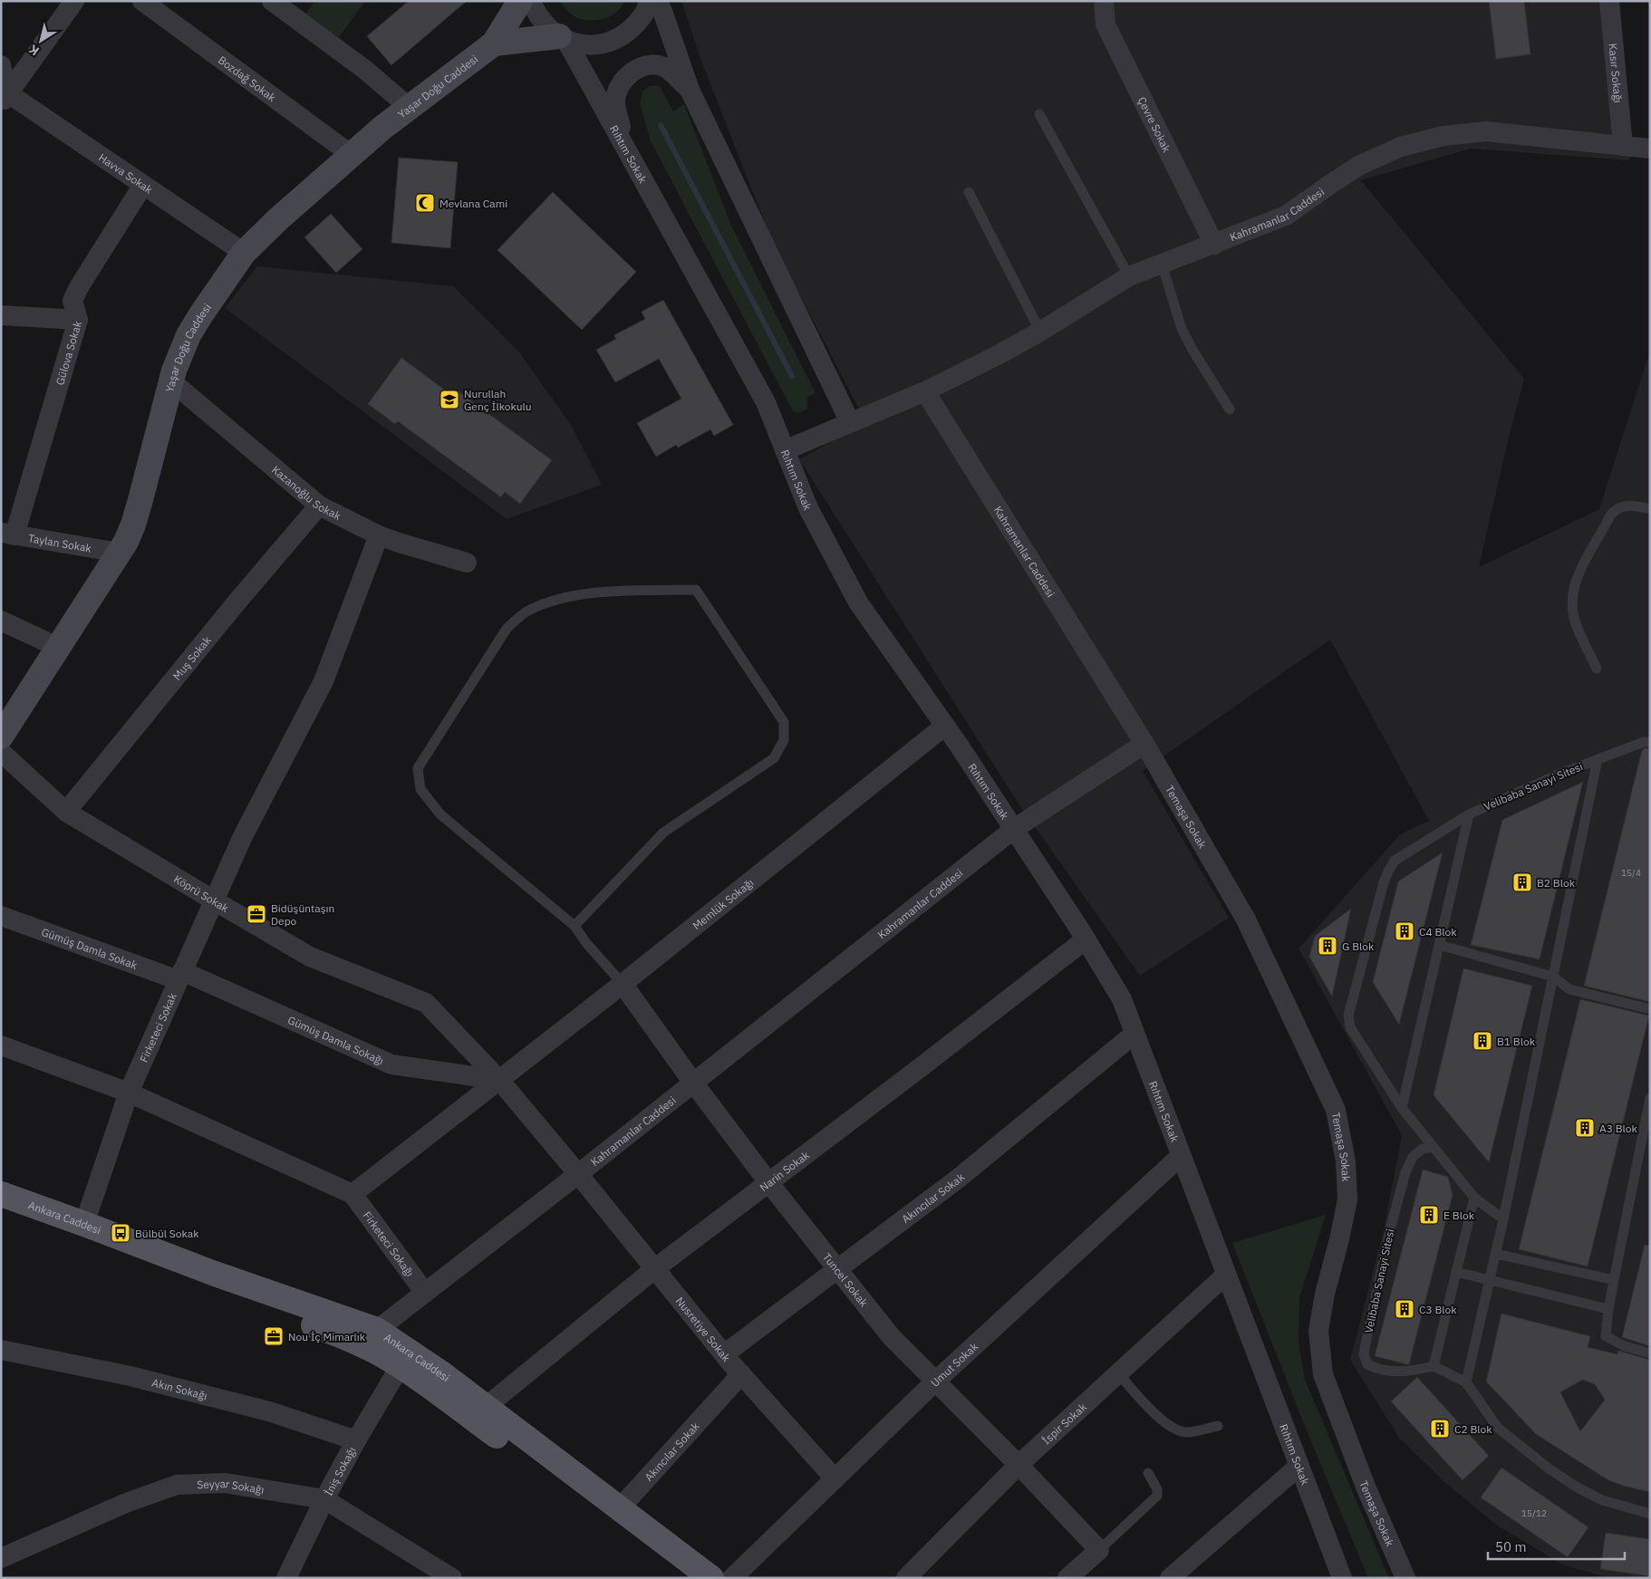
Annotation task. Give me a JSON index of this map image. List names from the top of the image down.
{
  "streets": {
    "main road": ["Ankara Caddesi"],
    "street": [
      "Kasır Sokağı",
      "Bozdağ Sokak",
      "Yaşar Doğu Caddesi",
      "Çevre Sokak",
      "Rıhtım Sokak",
      "Havva Sokak",
      "Kahramanlar Caddesi",
      "Gülova Sokak",
      "Kazanoğlu Sokak",
      "Taylan Sokak",
      "Muş Sokak",
      "Temaşa Sokak",
      "Köprü Sokak",
      "Memlük Sokağı",
      "Gümüş Damla Sokak",
      "Firketeci Sokak",
      "Gümüş Damla Sokağı",
      "Narin Sokak",
      "Akıncılar Sokak",
      "Firketeci Sokağı",
      "Tuncel Sokak",
      "Nusretiye Sokak",
      "Umut Sokak",
      "Akın Sokağı",
      "İspir Sokak",
      "İniş Sokağı",
      "Seyyar Sokağı"
    ],
    "lane": ["Velibaba Sanayi Sitesi"]
  },
  "crossings": [
    ["Kasır Sokağı", "Kahramanlar Caddesi"],
    ["Bozdağ Sokak", "Yaşar Doğu Caddesi"],
    ["Yaşar Doğu Caddesi", "Havva Sokak"],
    ["Yaşar Doğu Caddesi", "Kazanoğlu Sokak"],
    ["Yaşar Doğu Caddesi", "Taylan Sokak"],
    ["Çevre Sokak", "Kahramanlar Caddesi"],
    ["Rıhtım Sokak", "Kahramanlar Caddesi"],
    ["Rıhtım Sokak", "Memlük Sokağı"],
    ["Rıhtım Sokak", "Narin Sokak"],
    ["Rıhtım Sokak", "Akıncılar Sokak"],
    ["Rıhtım Sokak", "Umut Sokak"],
    ["Rıhtım Sokak", "İspir Sokak"],
    ["Havva Sokak", "Gülova Sokak"],
    ["Kahramanlar Caddesi", "Temaşa Sokak"],
    ["Kahramanlar Caddesi", "Köprü Sokak"],
    ["Kahramanlar Caddesi", "Ankara Caddesi"],
    ["Kahramanlar Caddesi", "Firketeci Sokağı"],
    ["Kahramanlar Caddesi", "Tuncel Sokak"],
    ["Kahramanlar Caddesi", "Nusretiye Sokak"],
    ["Gülova Sokak", "Taylan Sokak"],
    ["Kazanoğlu Sokak", "Muş Sokak"],
    ["Kazanoğlu Sokak", "Firketeci Sokak"],
    ["Muş Sokak", "Köprü Sokak"],
    ["Köprü Sokak", "Memlük Sokağı"],
    ["Köprü Sokak", "Firketeci Sokak"],
    ["Köprü Sokak", "Gümüş Damla Sokağı"],
    ["Köprü Sokak", "Nusretiye Sokak"],
    ["Memlük Sokağı", "Gümüş Damla Sokağı"],
    ["Memlük Sokağı", "Firketeci Sokağı"],
    ["Memlük Sokağı", "Tuncel Sokak"],
    ["Gümüş Damla Sokak", "Firketeci Sokak"],
    ["Gümüş Damla Sokak", "Gümüş Damla Sokağı"],
    ["Firketeci Sokak", "Gümüş Damla Sokağı"],
    ["Firketeci Sokak", "Ankara Caddesi"],
    ["Narin Sokak", "Ankara Caddesi"],
    ["Narin Sokak", "Tuncel Sokak"],
    ["Narin Sokak", "Nusretiye Sokak"],
    ["Akıncılar Sokak", "Ankara Caddesi"],
    ["Akıncılar Sokak", "Tuncel Sokak"],
    ["Akıncılar Sokak", "Nusretiye Sokak"],
    ["Ankara Caddesi", "İniş Sokağı"],
    ["Tuncel Sokak", "Umut Sokak"],
    ["Tuncel Sokak", "İspir Sokak"],
    ["Nusretiye Sokak", "Umut Sokak"],
    ["Akın Sokağı", "İniş Sokağı"],
    ["İniş Sokağı", "Seyyar Sokağı"]
  ],
  "places": {
    "mosque": ["Mevlana Cami"],
    "school or university": ["Nurullah Genç İlkokulu"],
    "building": [
      "B2 Blok",
      "C4 Blok",
      "G Blok",
      "B1 Blok",
      "A3 Blok",
      "E Blok",
      "C3 Blok",
      "C2 Blok"
    ],
    "office": ["Bidüşüntaşın Depo", "Nou İç Mimarlık"],
    "bus stop": ["Bülbül Sokak"]
  },
  "house_numbers": ["15/4", "15/12"],
  "scale_bar": "50 m",
  "north": "bottom left"
}
